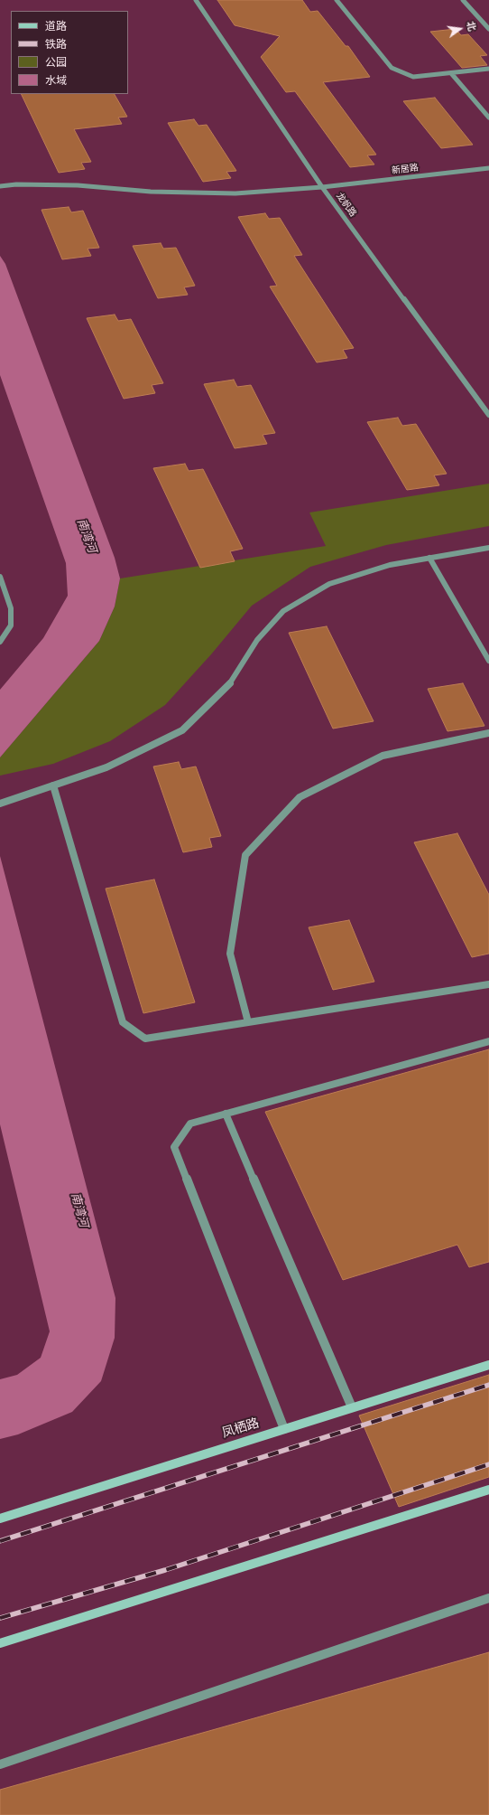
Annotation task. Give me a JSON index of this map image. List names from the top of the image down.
{
  "streets": {
    "main road": ["凤栖路"],
    "street": ["新居路", "龙帆路"]
  },
  "crossings": [
    ["新居路", "龙帆路"]
  ],
  "water": ["南湾河"],
  "legend": [
    "道路",
    "铁路",
    "公园",
    "水域"
  ],
  "north": "right"
}
